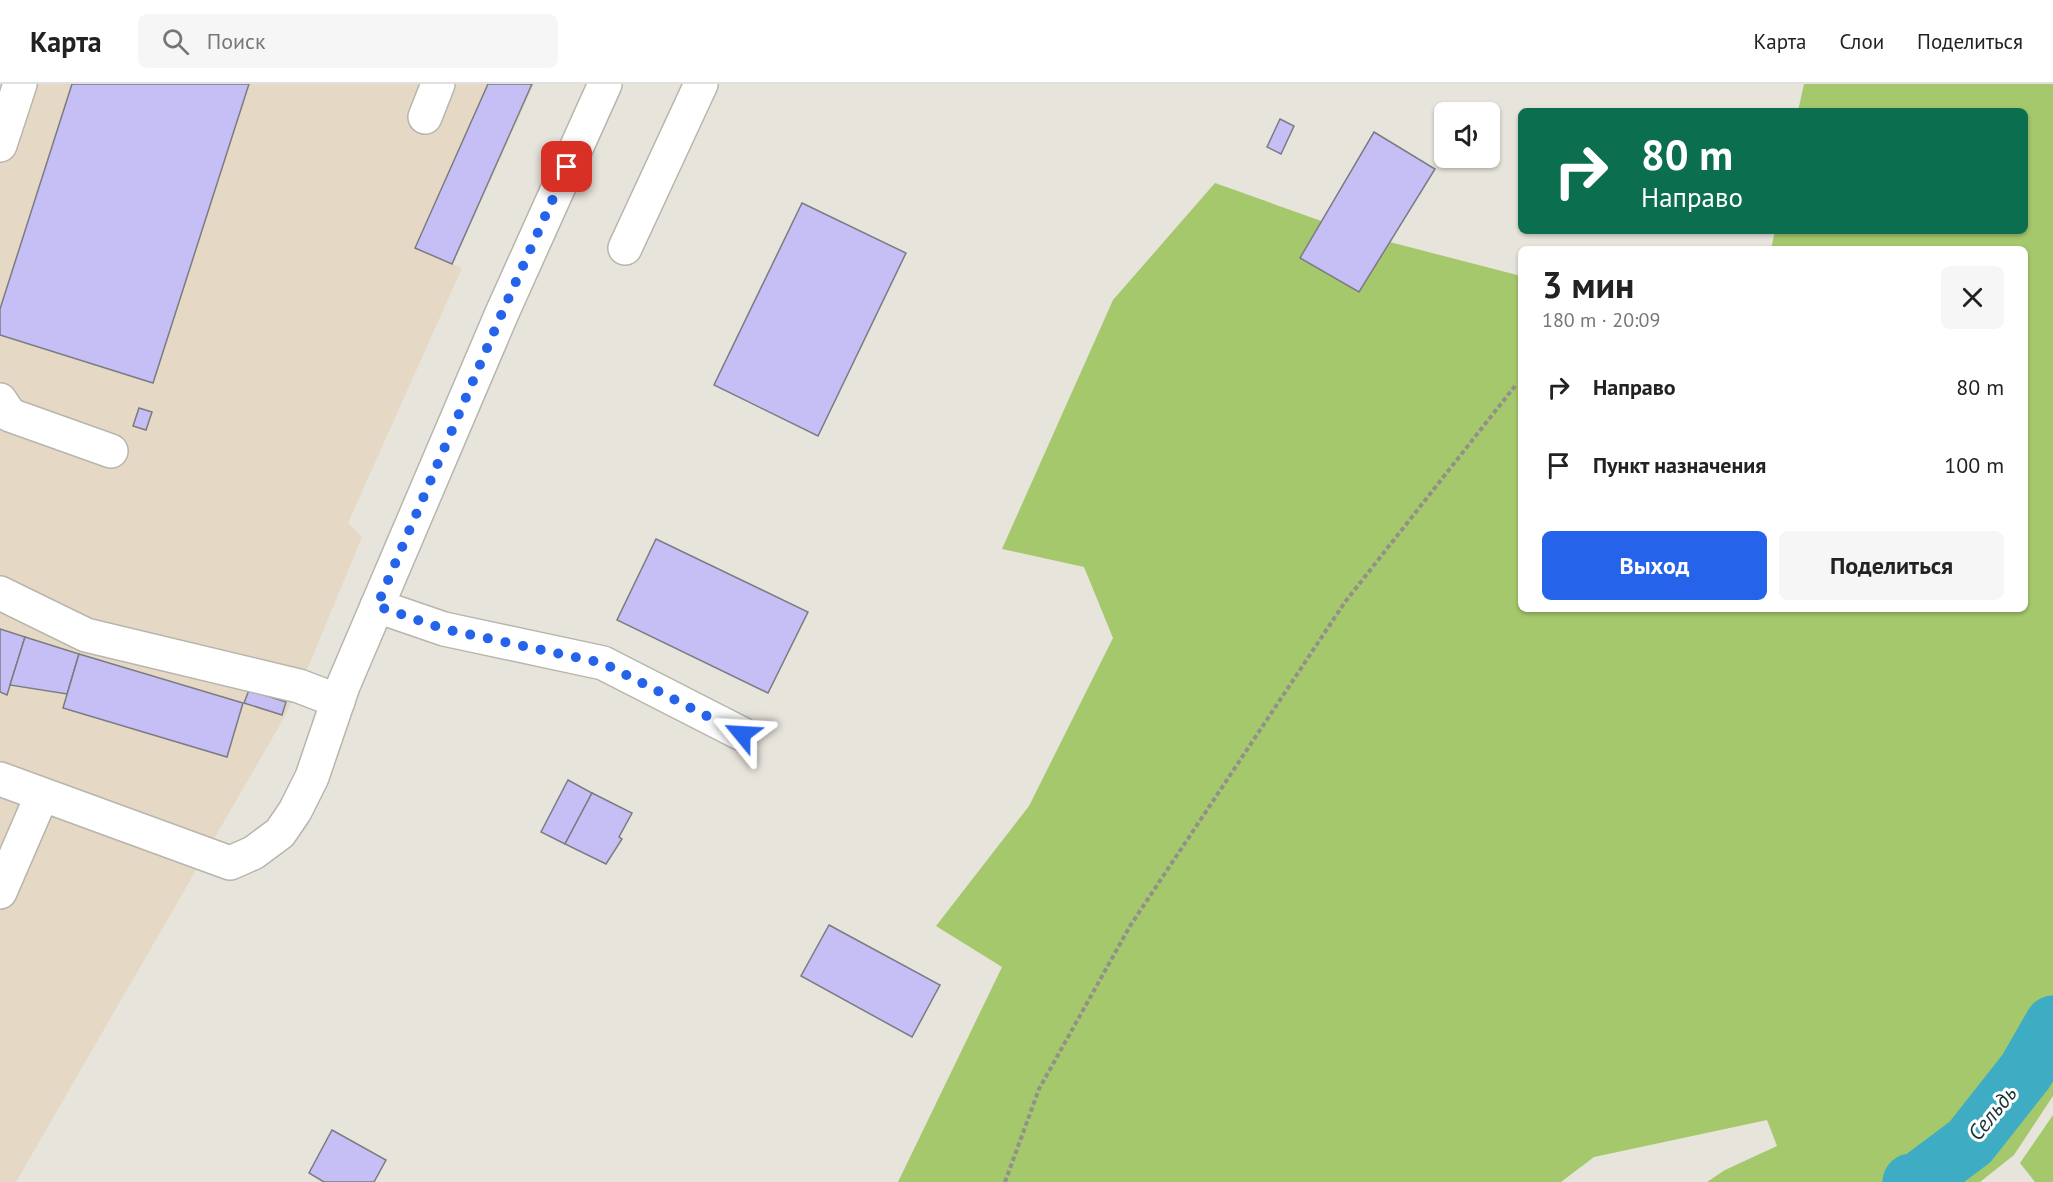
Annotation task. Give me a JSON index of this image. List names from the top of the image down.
{
  "water": ["Сельдь"],
  "page": {
    "header": "Карта",
    "search": "Поиск",
    "nav": ["Карта", "Слои", "Поделиться"],
    "turn": ["80 m", "Направо"],
    "heading": ["3 мин", "180 m · 20:09"],
    "list": [
      {
        "name": "Направо",
        "value": "80 m"
      },
      {
        "name": "Пункт назначения",
        "value": "100 m"
      }
    ],
    "buttons": ["Выход", "Поделиться"]
  }
}
